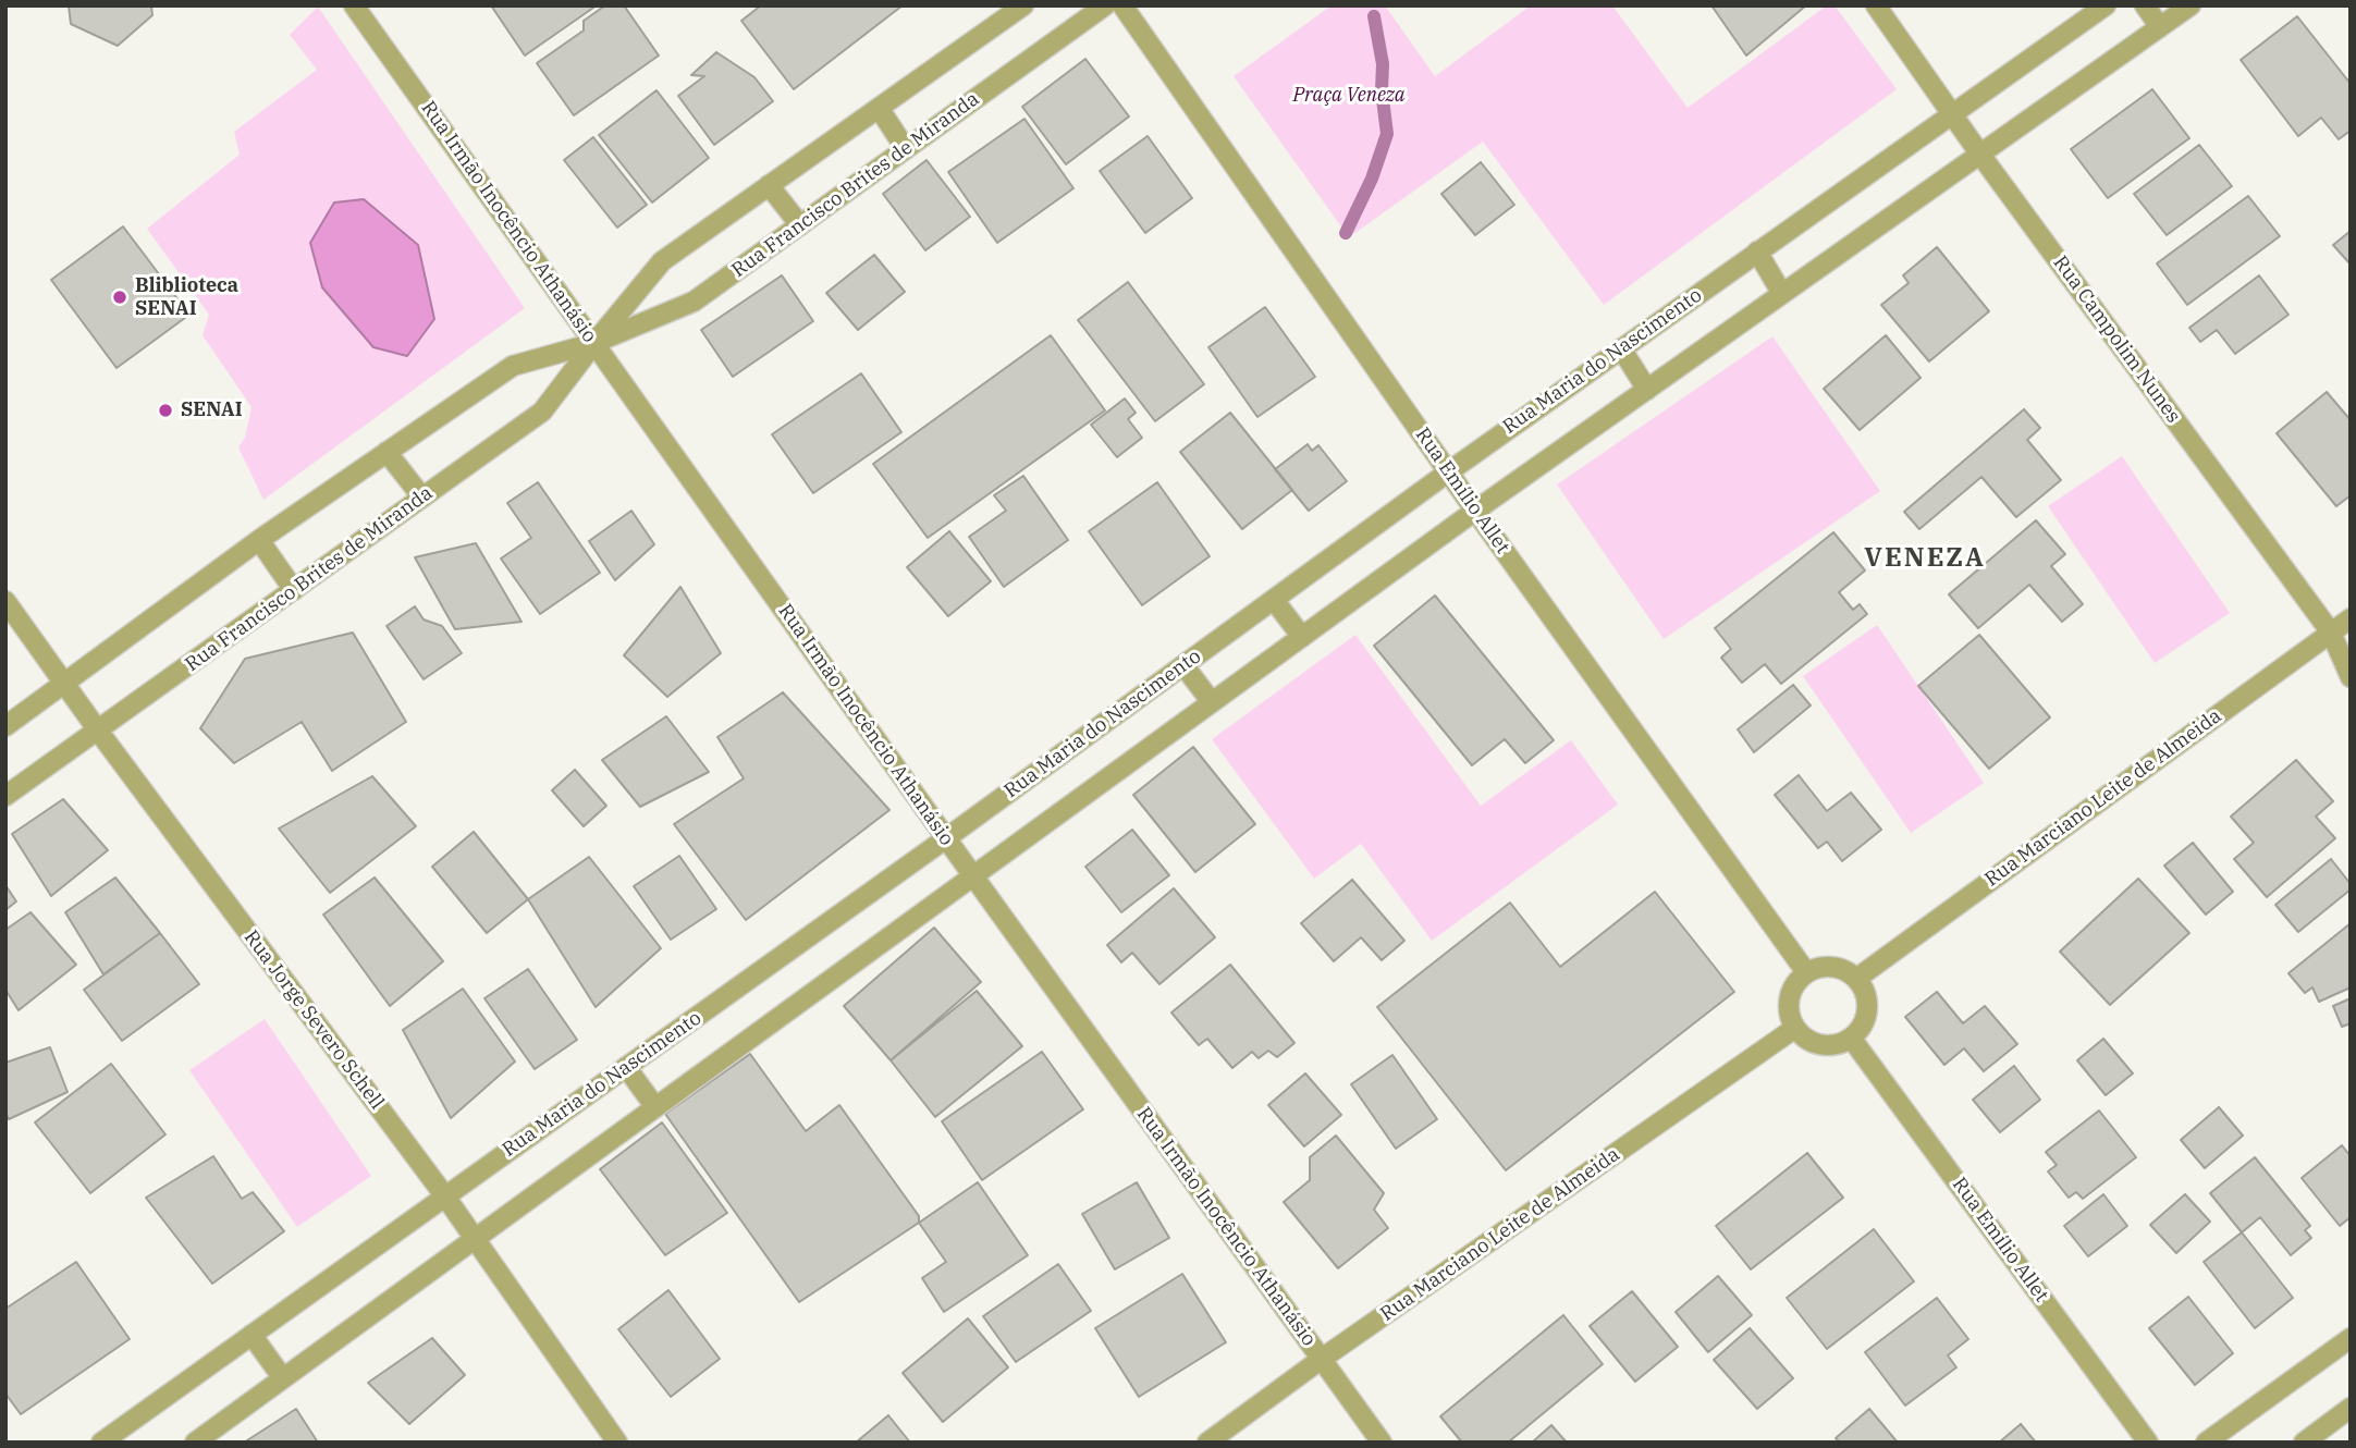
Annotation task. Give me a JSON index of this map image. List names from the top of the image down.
{
  "streets": {
    "street": [
      "Rua Francisco Brites de Miranda",
      "Rua Irmão Inocêncio Athanásio",
      "Rua Campolim Nunes",
      "Rua Maria do Nascimento",
      "Rua Emílio Allet",
      "Rua Marciano Leite de Almeida",
      "Rua Jorge Severo Schell"
    ]
  },
  "crossings": [
    ["Rua Francisco Brites de Miranda", "Rua Irmão Inocêncio Athanásio"],
    ["Rua Francisco Brites de Miranda", "Rua Jorge Severo Schell"],
    ["Rua Irmão Inocêncio Athanásio", "Rua Maria do Nascimento"],
    ["Rua Irmão Inocêncio Athanásio", "Rua Marciano Leite de Almeida"],
    ["Rua Campolim Nunes", "Rua Maria do Nascimento"],
    ["Rua Campolim Nunes", "Rua Marciano Leite de Almeida"],
    ["Rua Maria do Nascimento", "Rua Emílio Allet"],
    ["Rua Maria do Nascimento", "Rua Jorge Severo Schell"],
    ["Rua Emílio Allet", "Rua Marciano Leite de Almeida"]
  ],
  "districts": ["VENEZA"],
  "parks": ["Praça Veneza"],
  "places": ["Bliblioteca SENAI", "SENAI"]
}
